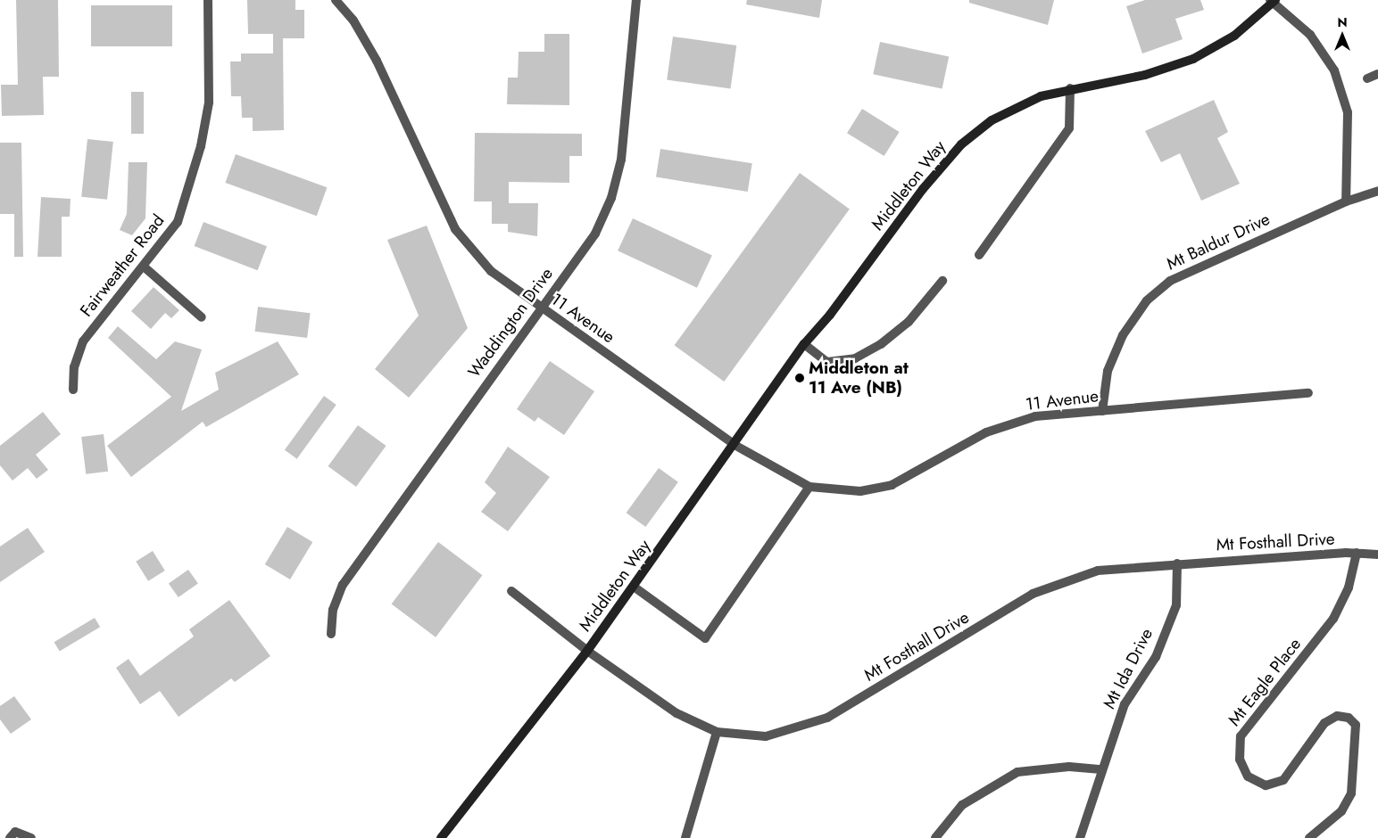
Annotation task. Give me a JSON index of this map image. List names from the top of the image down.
{
  "streets": {
    "street": [
      "Middleton Way",
      "Mt Baldur Drive",
      "Fairweather Road",
      "11 Avenue",
      "Waddington Drive",
      "Mt Fosthall Drive",
      "Mt Ida Drive",
      "Mt Eagle Place"
    ]
  },
  "crossings": [
    ["Middleton Way", "11 Avenue"],
    ["Middleton Way", "Mt Fosthall Drive"],
    ["Mt Baldur Drive", "11 Avenue"],
    ["11 Avenue", "Waddington Drive"],
    ["Mt Fosthall Drive", "Mt Ida Drive"],
    ["Mt Fosthall Drive", "Mt Eagle Place"]
  ],
  "places": ["Middleton at 11 Ave (NB)"],
  "north": "top"
}
